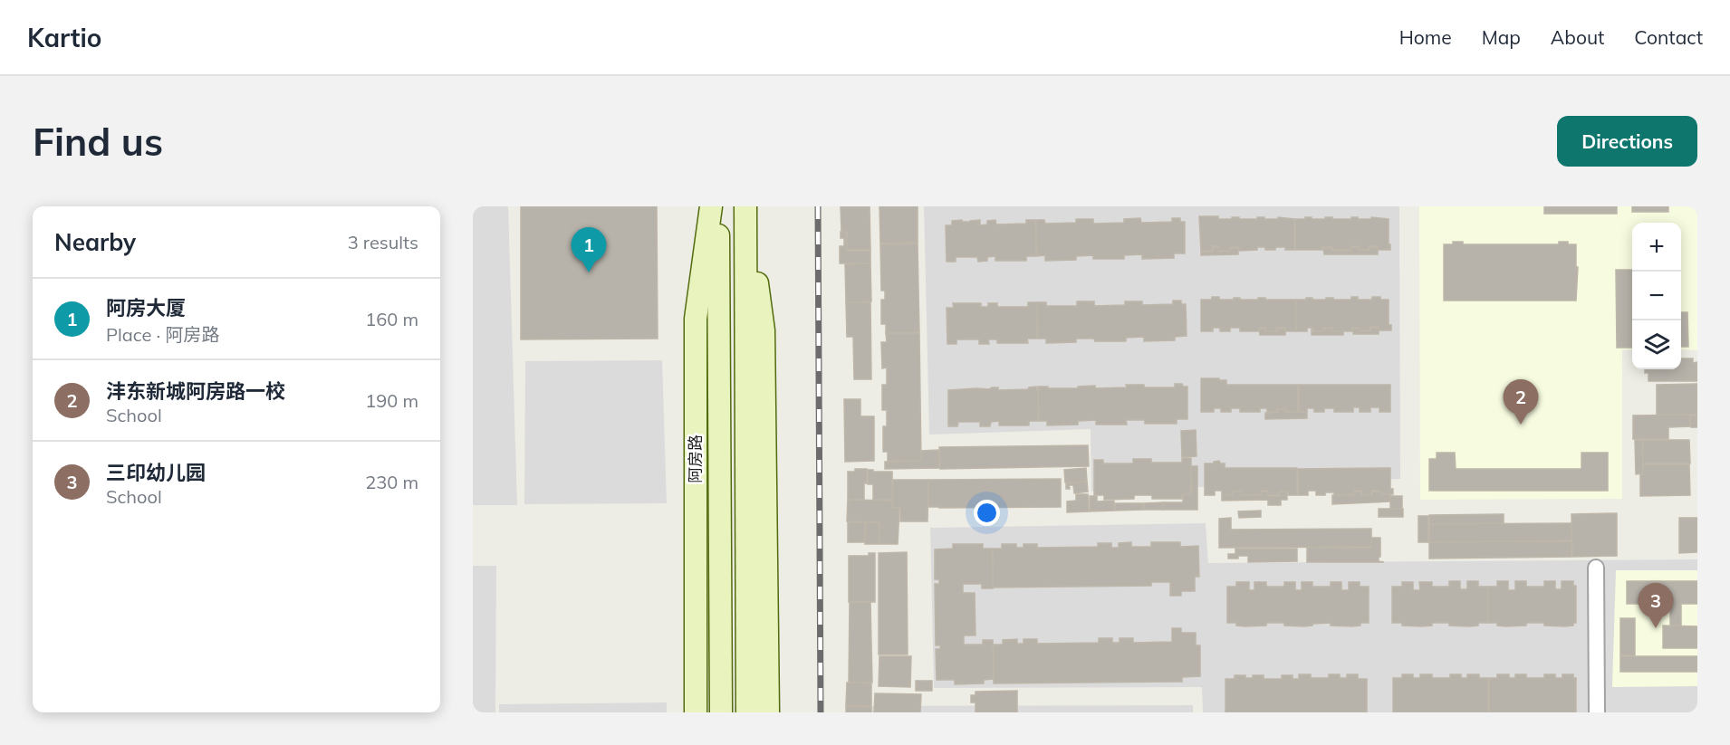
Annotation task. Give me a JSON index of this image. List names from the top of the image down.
{
  "streets": {
    "main road": ["阿房路"]
  },
  "page": {
    "header": "Kartio",
    "nav": [
      "Home",
      "Map",
      "About",
      "Contact"
    ],
    "buttons": "Directions",
    "title": "Find us",
    "heading": ["Nearby", "3 results"],
    "map_buttons": ["+", "−"],
    "pins": ["1", "2", "3"],
    "list": [
      {
        "mark": "1",
        "name": "阿房大厦",
        "note": "Place · 阿房路",
        "value": "160 m"
      },
      {
        "mark": "2",
        "name": "沣东新城阿房路一校",
        "note": "School",
        "value": "190 m"
      },
      {
        "mark": "3",
        "name": "三印幼儿园",
        "note": "School",
        "value": "230 m"
      }
    ]
  }
}
